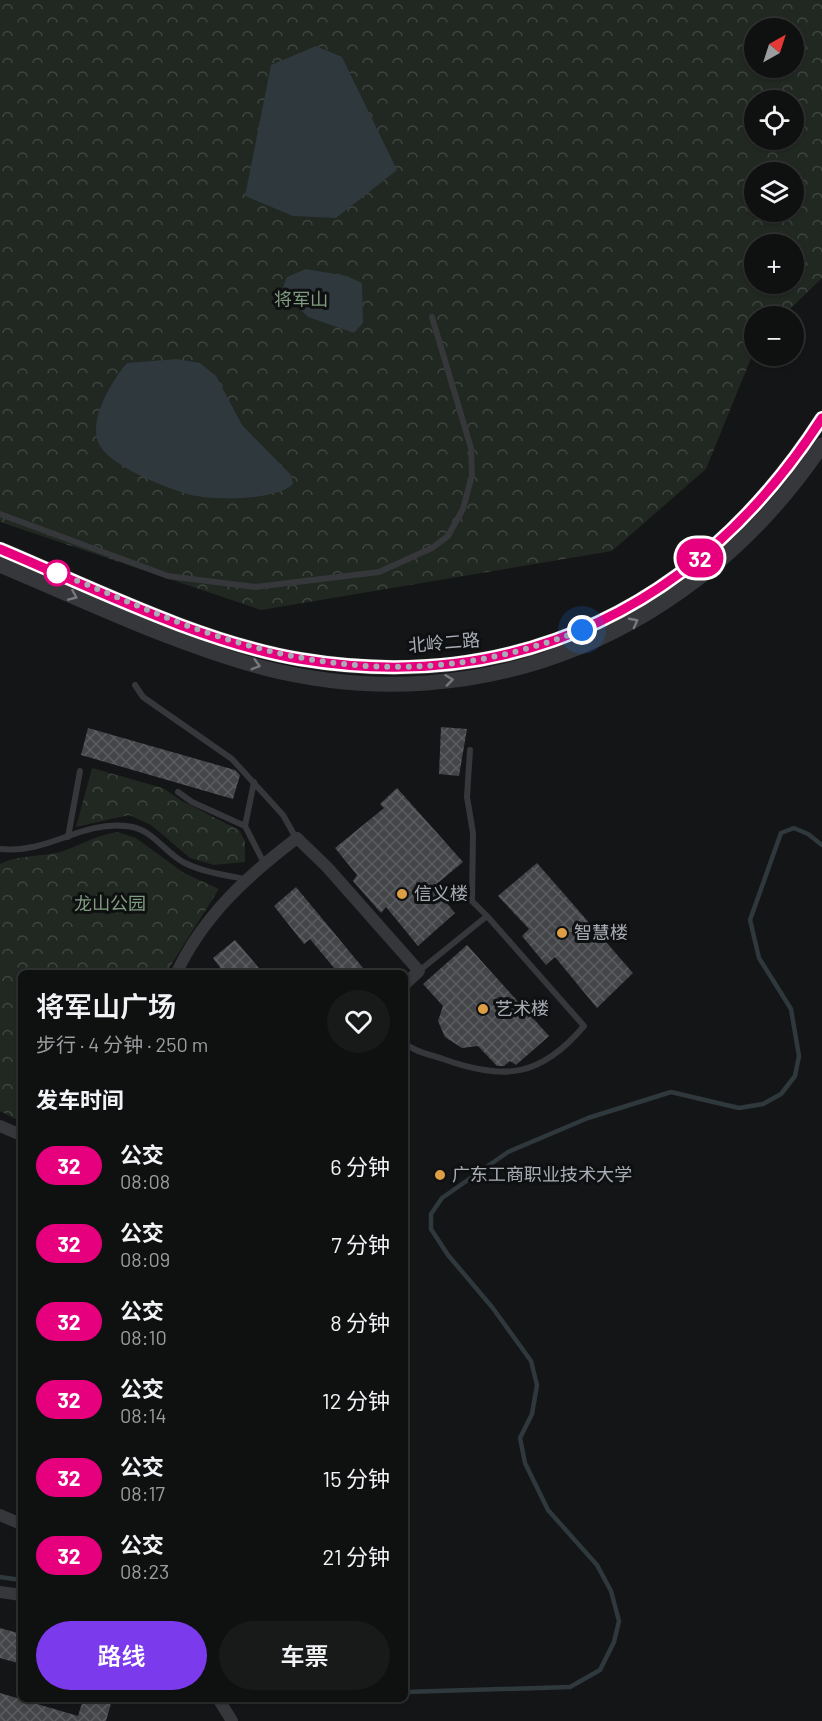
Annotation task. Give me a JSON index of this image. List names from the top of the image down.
{
  "streets": {
    "street": ["北岭二路"]
  },
  "one_way": ["北岭二路"],
  "parks": ["将军山", "龙山公园"],
  "places": [
    "信义楼",
    "智慧楼",
    "艺术楼",
    "广东工商职业技术大学"
  ],
  "lines": ["bus line 32"],
  "north": "top right",
  "page": {
    "on_map": "32",
    "map_buttons": ["+", "−"],
    "heading": [
      ["将军山广场", "步行 · 4 分钟 · 250 m"],
      "发车时间"
    ],
    "list": [
      {
        "mark": "32",
        "name": "公交",
        "note": "08:08",
        "value": "6 分钟"
      },
      {
        "mark": "32",
        "name": "公交",
        "note": "08:09",
        "value": "7 分钟"
      },
      {
        "mark": "32",
        "name": "公交",
        "note": "08:10",
        "value": "8 分钟"
      },
      {
        "mark": "32",
        "name": "公交",
        "note": "08:14",
        "value": "12 分钟"
      },
      {
        "mark": "32",
        "name": "公交",
        "note": "08:17",
        "value": "15 分钟"
      },
      {
        "mark": "32",
        "name": "公交",
        "note": "08:23",
        "value": "21 分钟"
      }
    ],
    "buttons": ["路线", "车票"]
  }
}
